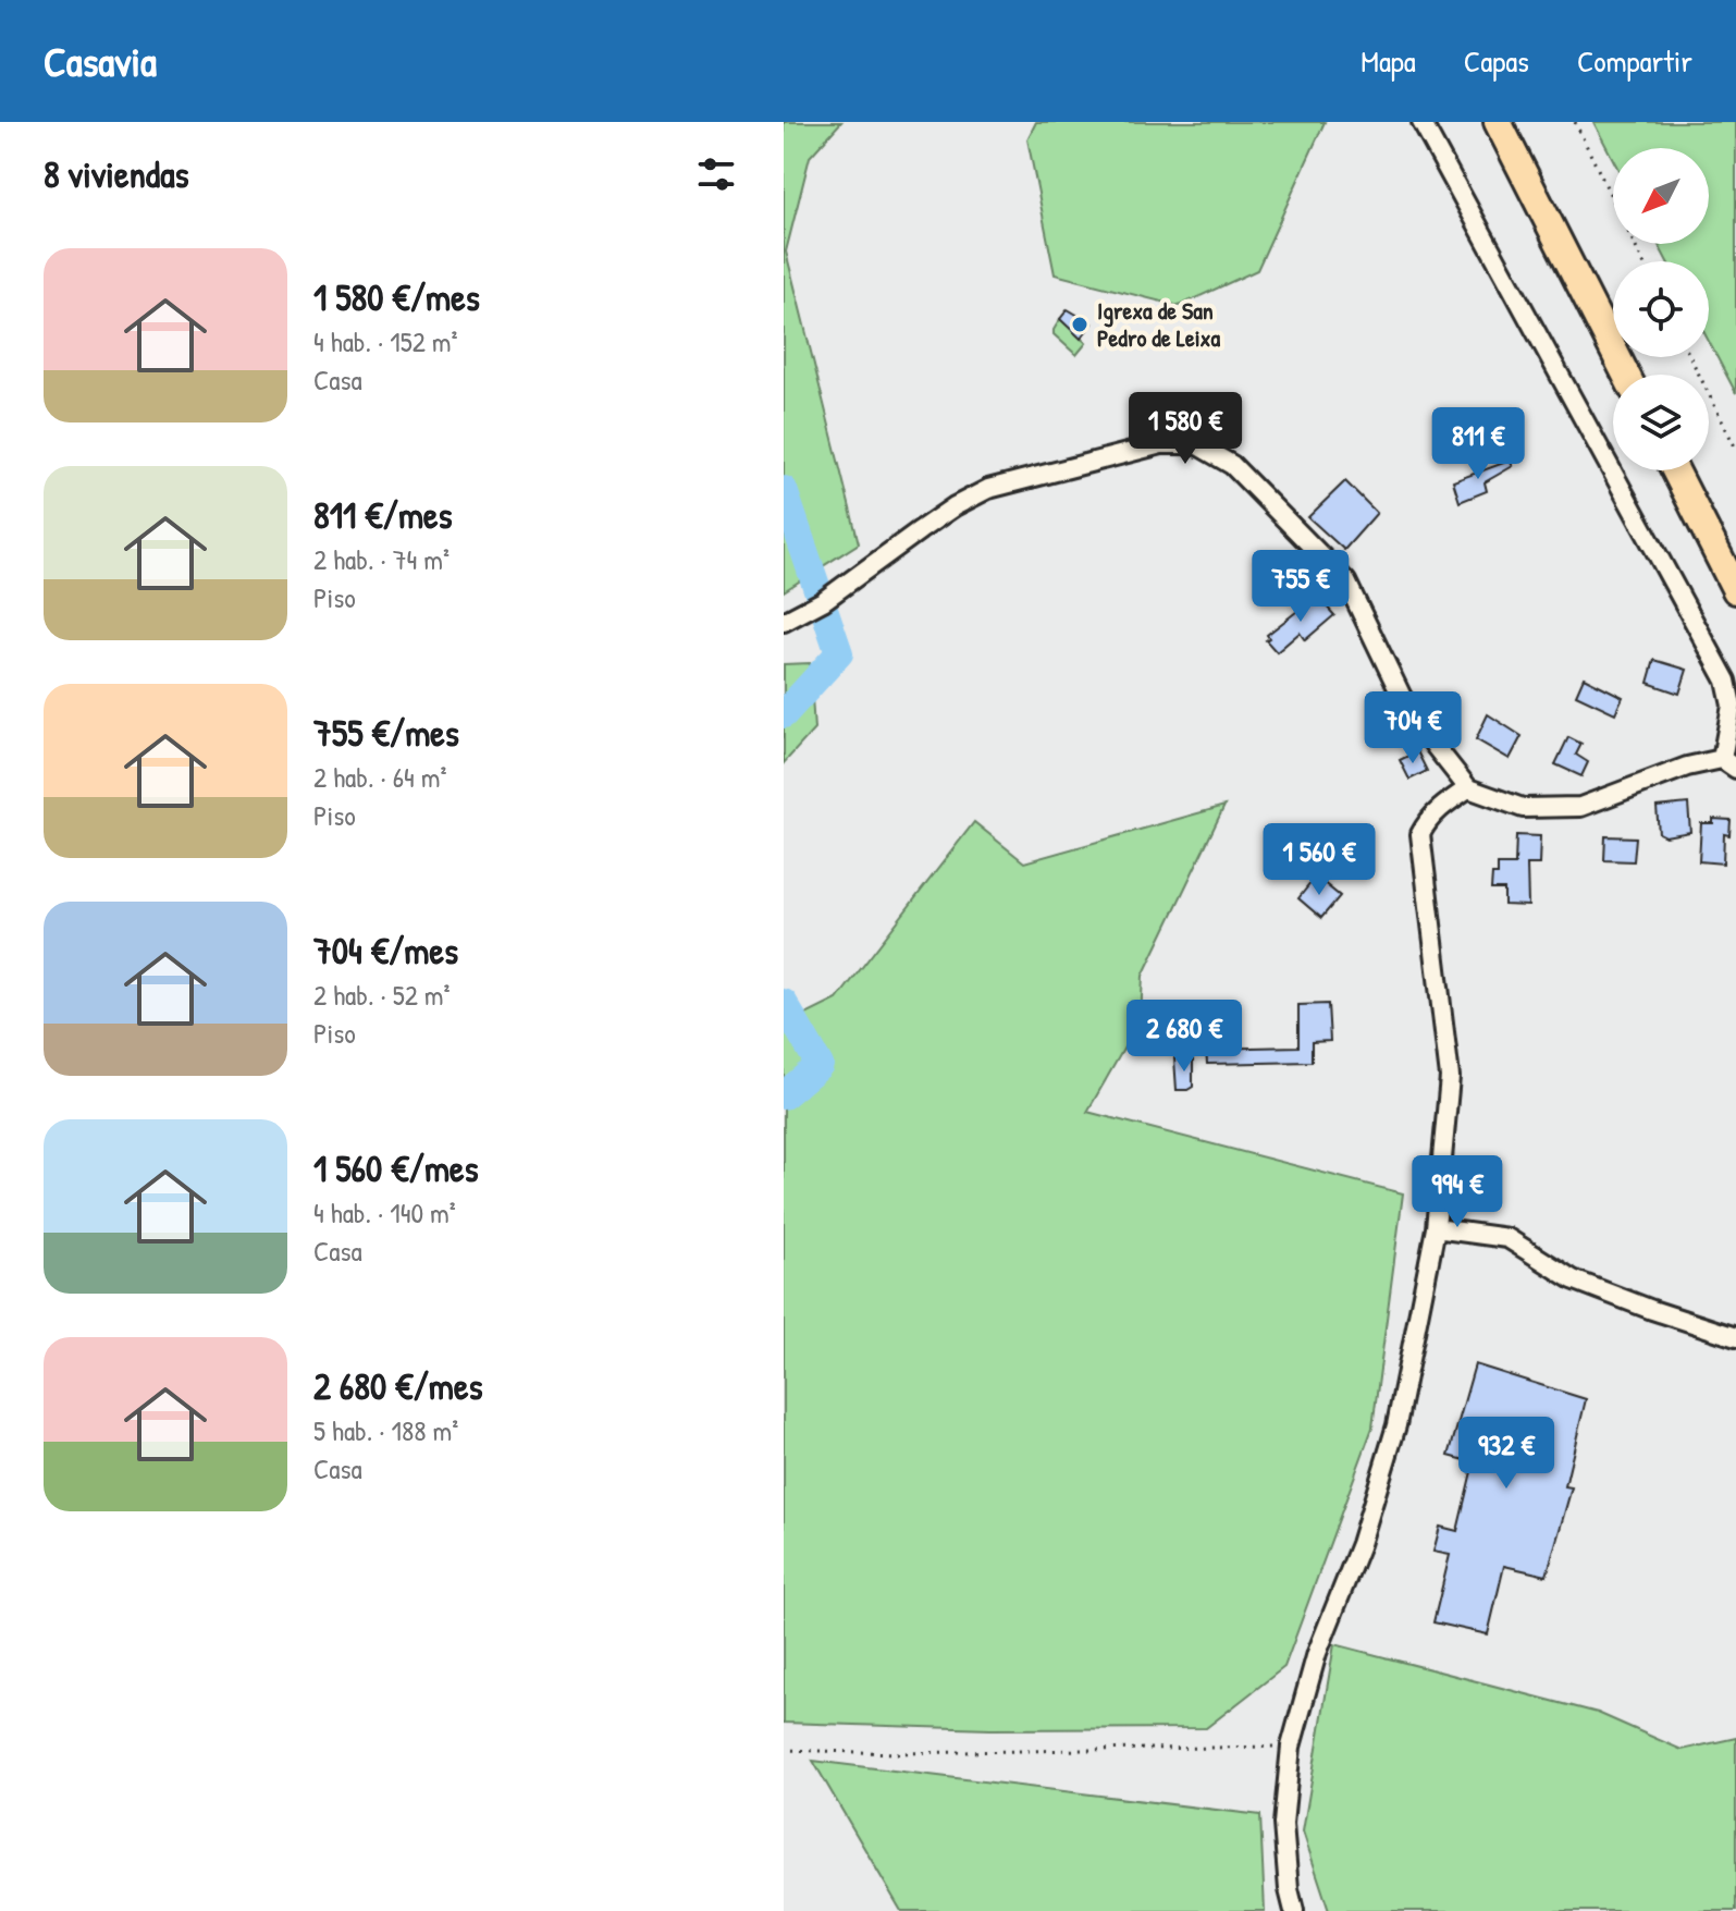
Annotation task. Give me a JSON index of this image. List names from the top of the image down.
{
  "places": ["Igrexa de San Pedro de Leixa"],
  "north": "bottom left",
  "page": {
    "header": "Casavia",
    "nav": ["Mapa", "Capas", "Compartir"],
    "heading": "8 viviendas",
    "list": [
      {
        "name": "1 580 €/mes",
        "note": "4 hab. · 152 m² · Casa"
      },
      {
        "name": "811 €/mes",
        "note": "2 hab. · 74 m² · Piso"
      },
      {
        "name": "755 €/mes",
        "note": "2 hab. · 64 m² · Piso"
      },
      {
        "name": "704 €/mes",
        "note": "2 hab. · 52 m² · Piso"
      },
      {
        "name": "1 560 €/mes",
        "note": "4 hab. · 140 m² · Casa"
      },
      {
        "name": "2 680 €/mes",
        "note": "5 hab. · 188 m² · Casa"
      }
    ],
    "price": [
      "1 580 €",
      "811 €",
      "755 €",
      "704 €",
      "1 560 €",
      "2 680 €",
      "994 €",
      "932 €"
    ]
  }
}
